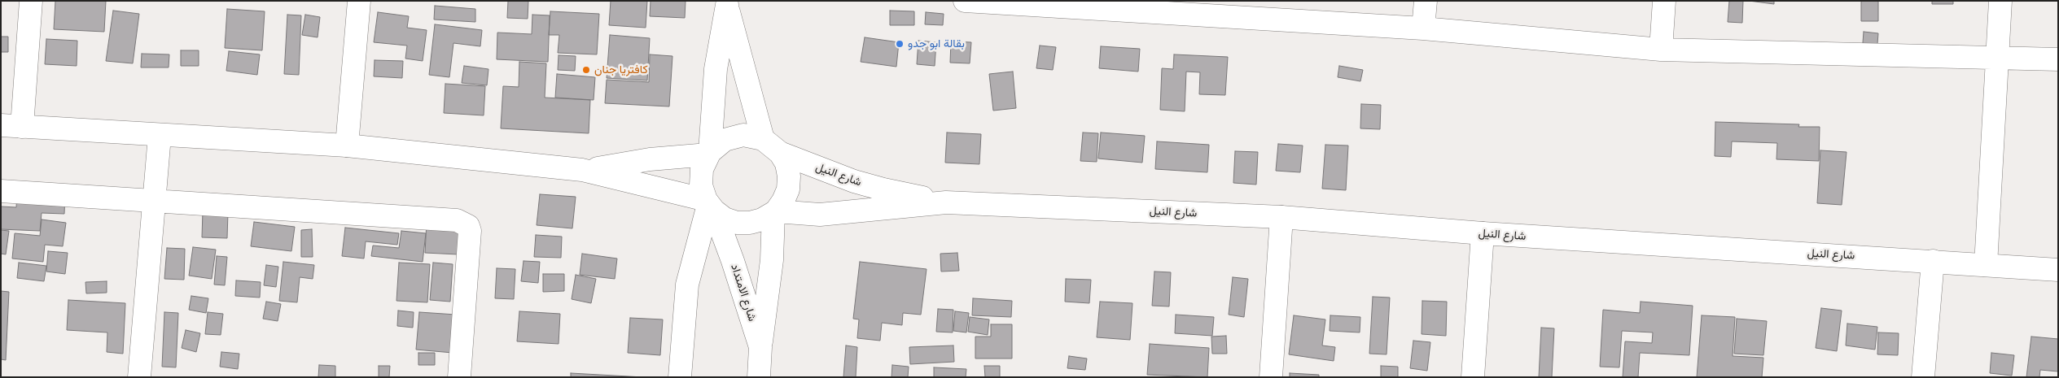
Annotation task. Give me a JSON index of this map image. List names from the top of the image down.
{
  "streets": {
    "street": ["شارع النيل", "شارع الامتداد"]
  },
  "crossings": [
    ["شارع النيل", "شارع الامتداد"]
  ],
  "places": ["بقالة ابو جدو", "كافتريا جنان"]
}
